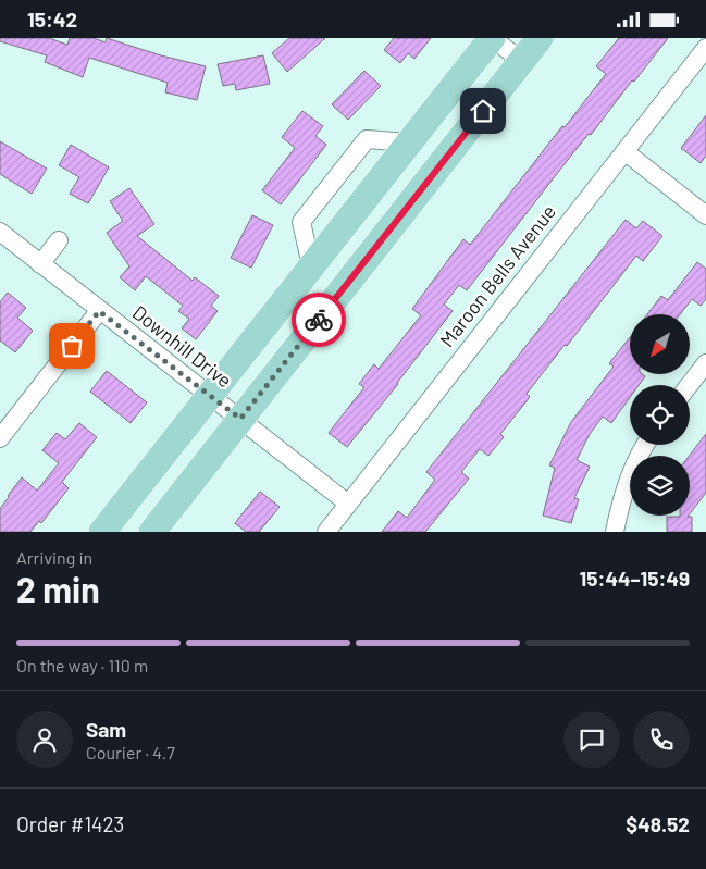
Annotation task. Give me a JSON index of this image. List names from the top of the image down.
{
  "streets": {
    "street": ["Maroon Bells Avenue", "Downhill Drive"]
  },
  "crossings": [
    ["Maroon Bells Avenue", "Downhill Drive"]
  ],
  "north": "bottom left",
  "page": {
    "status": "15:42",
    "heading": ["2 min", "Arriving in", "15:44–15:49"],
    "panel": [
      "Sam",
      "Courier · 4.7",
      "Order #1423",
      "$48.52"
    ],
    "bar": "On the way · 110 m"
  }
}
